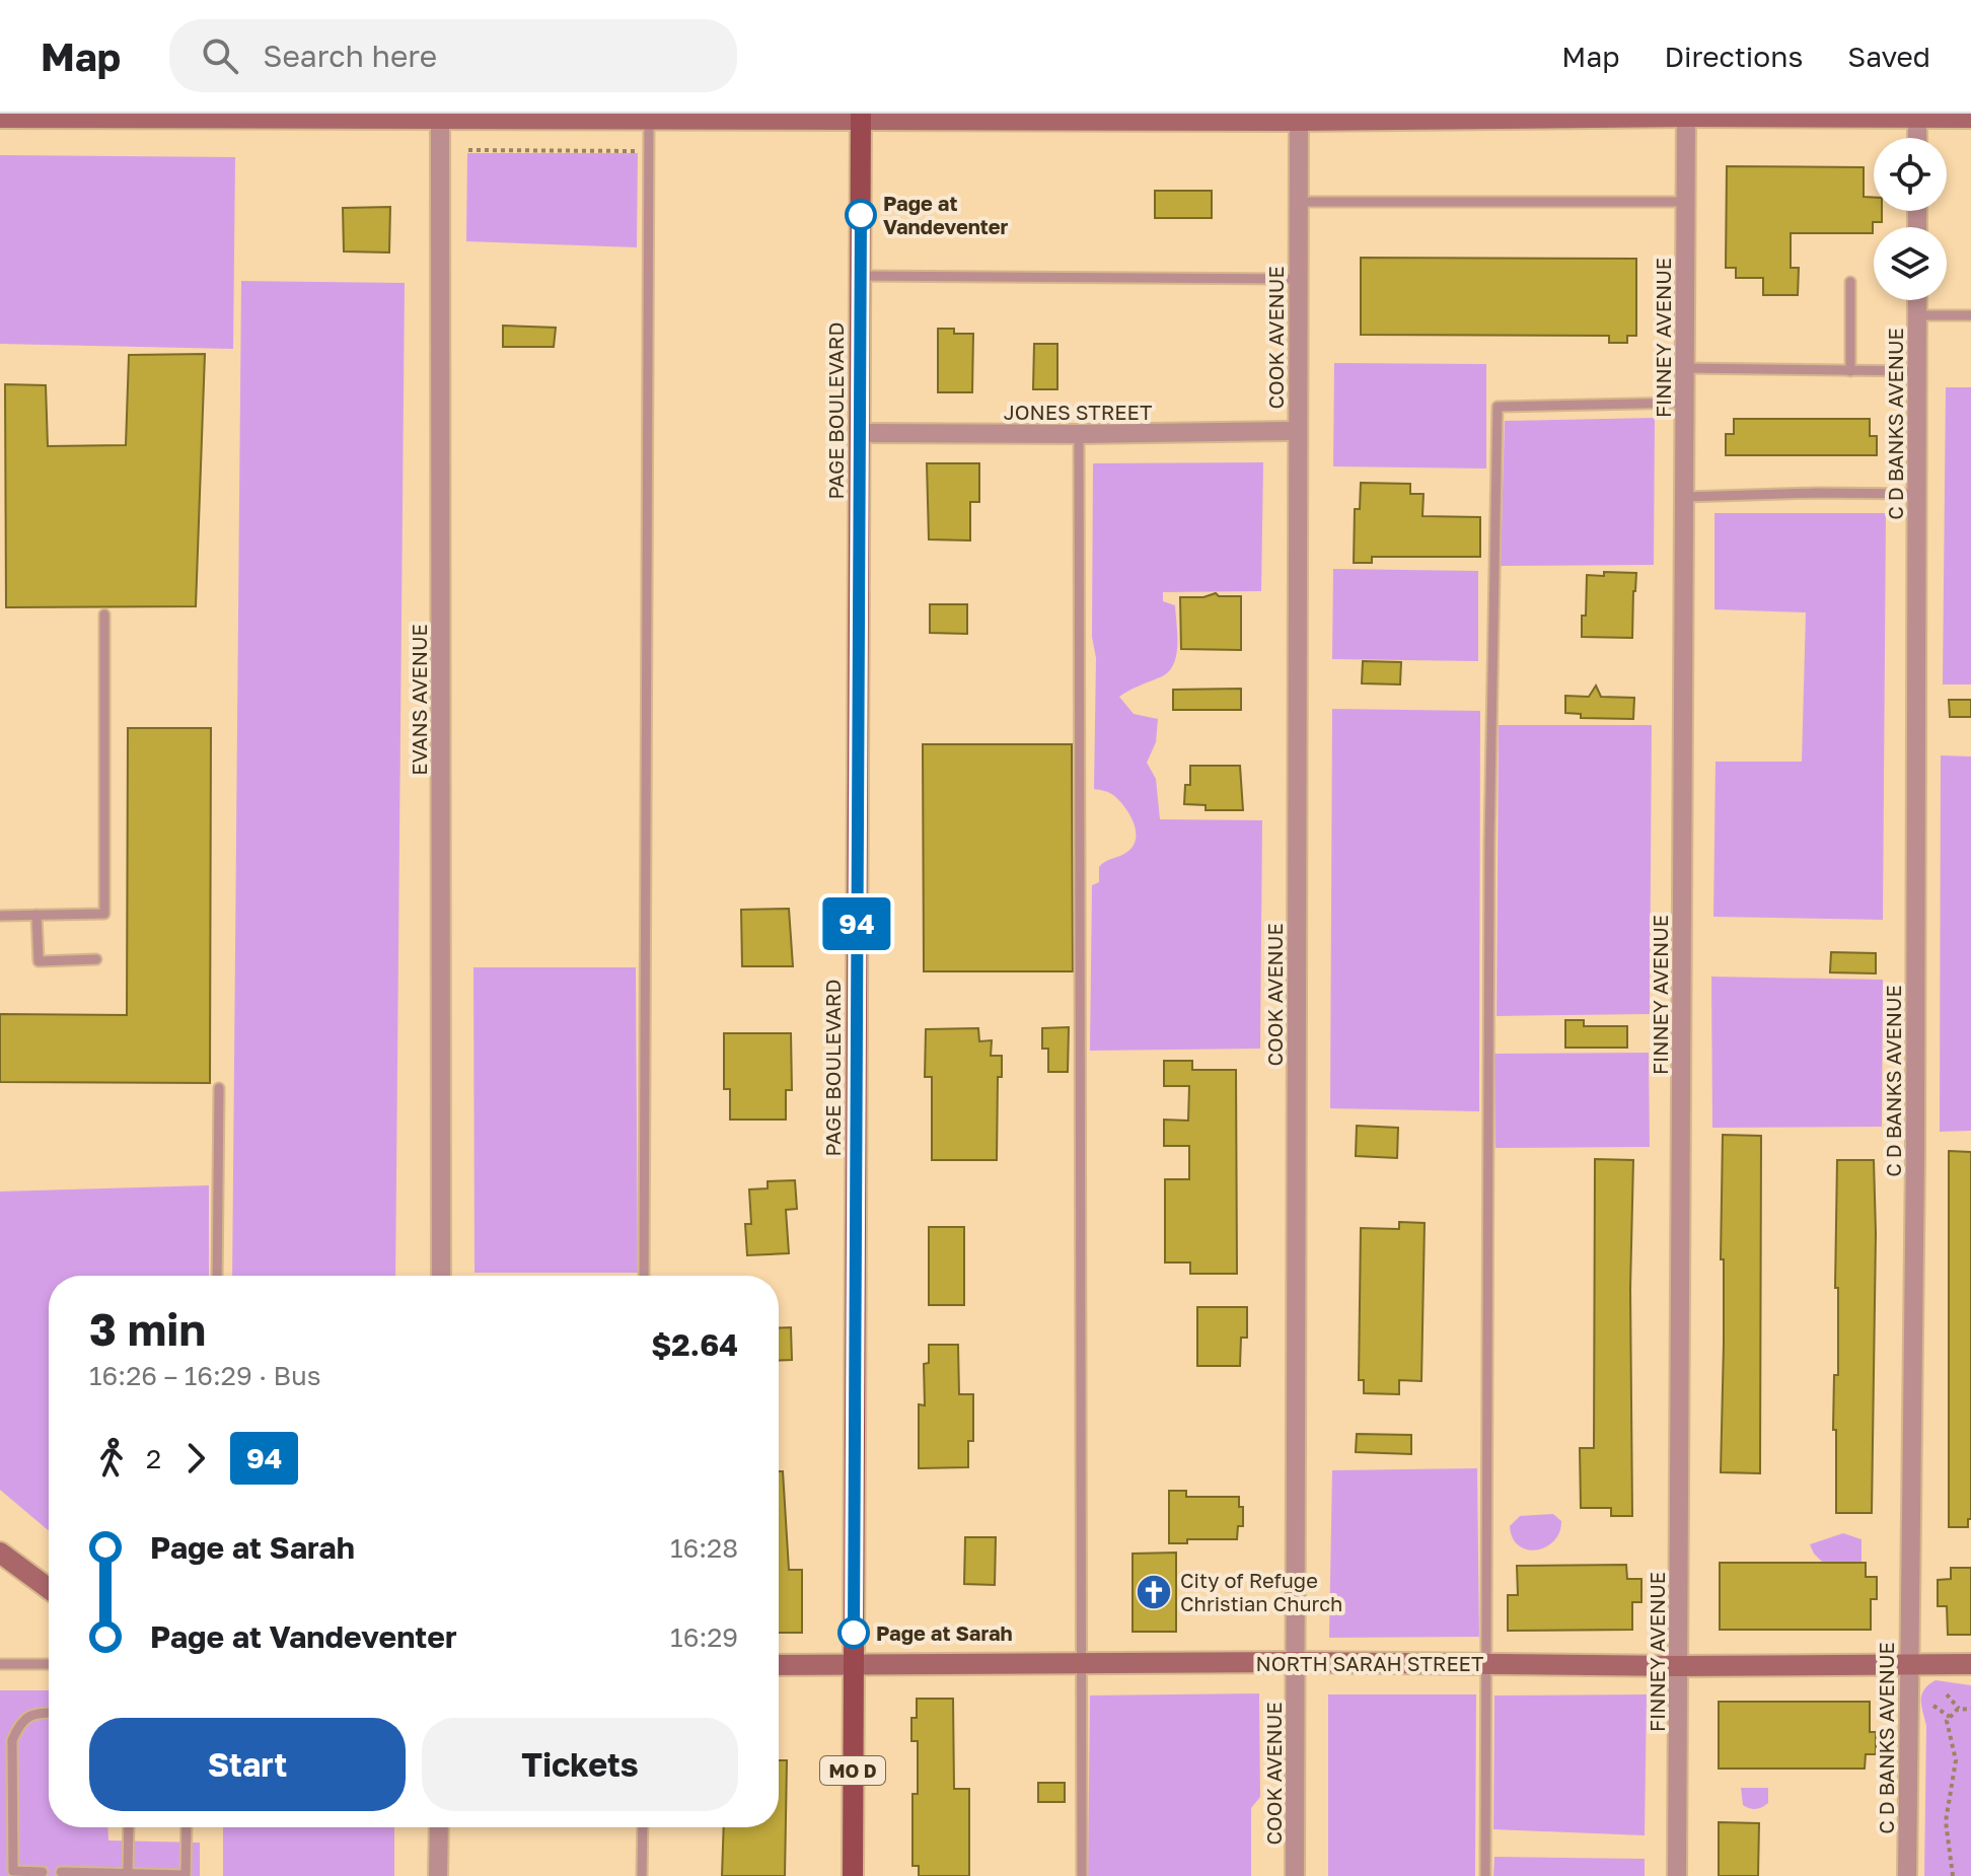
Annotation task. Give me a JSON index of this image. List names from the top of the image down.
{
  "streets": {
    "main road": ["PAGE BOULEVARD", "NORTH SARAH STREET", "MO D"],
    "street": [
      "COOK AVENUE",
      "FINNEY AVENUE",
      "JONES STREET",
      "C D BANKS AVENUE",
      "EVANS AVENUE"
    ]
  },
  "crossings": [
    ["COOK AVENUE", "JONES STREET"],
    ["COOK AVENUE", "NORTH SARAH STREET"],
    ["FINNEY AVENUE", "NORTH SARAH STREET"],
    ["PAGE BOULEVARD", "JONES STREET"],
    ["PAGE BOULEVARD", "NORTH SARAH STREET"],
    ["C D BANKS AVENUE", "NORTH SARAH STREET"]
  ],
  "places": {
    "other": ["Page at Vandeventer", "Page at Sarah"],
    "church": ["City of Refuge Christian Church"]
  },
  "lines": ["bus line 94"],
  "page": {
    "header": "Map",
    "search": "Search here",
    "nav": ["Map", "Directions", "Saved"],
    "on_map": "94",
    "heading": ["3 min", "16:26 – 16:29 · Bus", "$2.64"],
    "legs": ["2", "94"],
    "list": [
      {
        "name": "Page at Sarah",
        "value": "16:28"
      },
      {
        "name": "Page at Vandeventer",
        "value": "16:29"
      }
    ],
    "buttons": ["Start", "Tickets"]
  }
}
